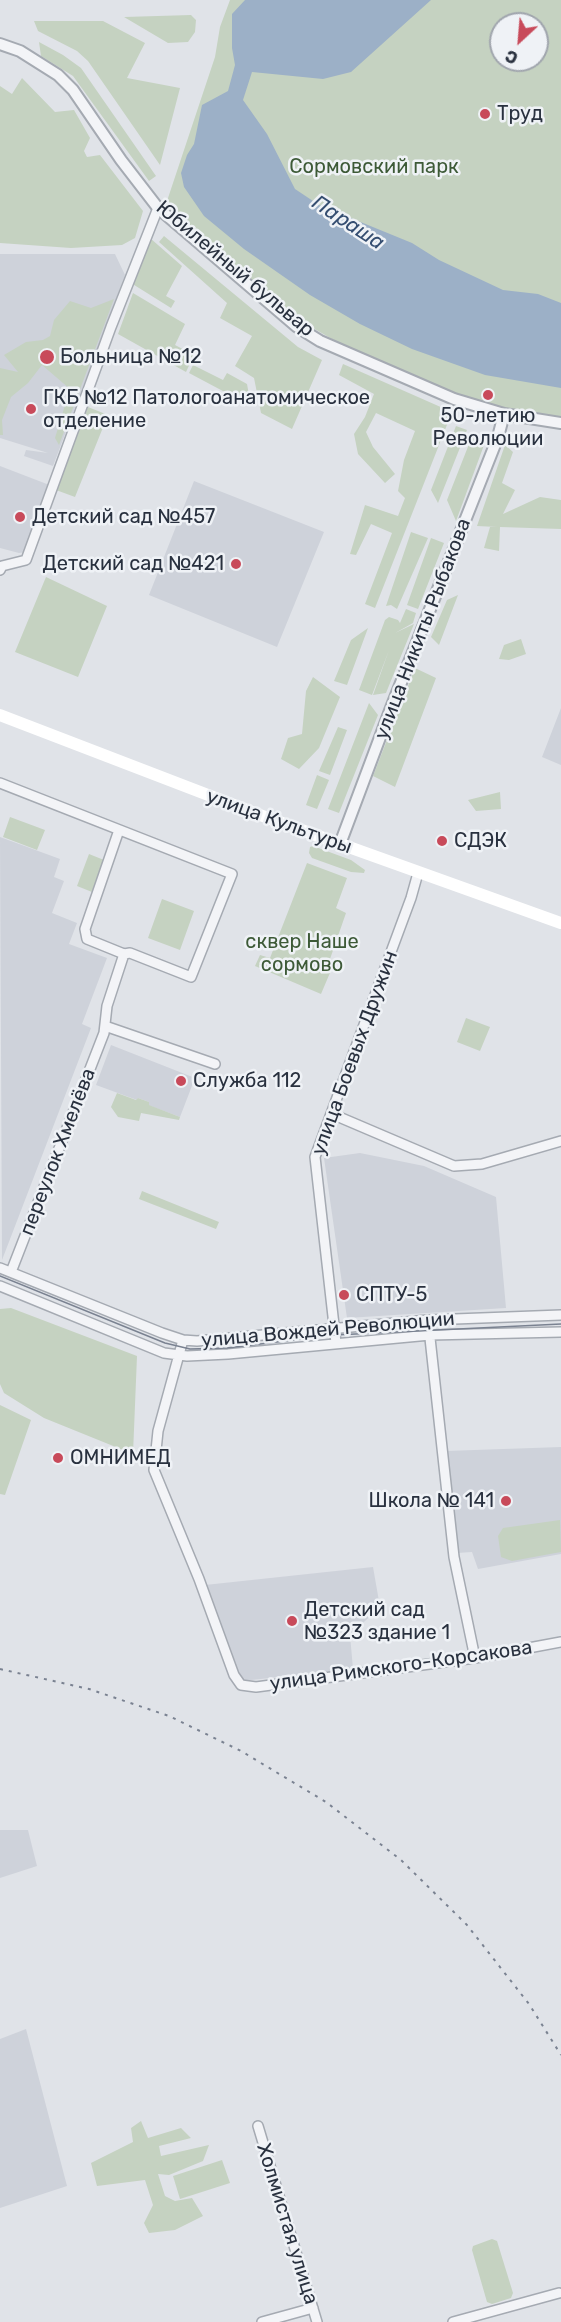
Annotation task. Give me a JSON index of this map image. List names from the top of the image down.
{
  "streets": {
    "main road": ["улица Культуры"],
    "street": [
      "Юбилейный бульвар",
      "улица Никиты Рыбакова",
      "улица Боевых Дружин",
      "переулок Хмелёва",
      "улица Вождей Революции",
      "улица Римского-Корсакова",
      "Холмистая улица"
    ]
  },
  "crossings": [
    ["Юбилейный бульвар", "улица Никиты Рыбакова"],
    ["улица Никиты Рыбакова", "улица Культуры"],
    ["улица Культуры", "улица Боевых Дружин"],
    ["улица Боевых Дружин", "улица Вождей Революции"],
    ["переулок Хмелёва", "улица Вождей Революции"],
    ["улица Вождей Революции", "улица Римского-Корсакова"]
  ],
  "water": ["Параша"],
  "parks": ["Сормовский парк", "сквер Наше сормово"],
  "places": [
    "Труд",
    "Больница №12",
    "50-летию Революции",
    "ГКБ №12 Патологоанатомическое отделение",
    "Детский сад №457",
    "Детский сад №421",
    "СДЭК",
    "Служба 112",
    "СПТУ-5",
    "ОМНИМЕД",
    "Школа № 141",
    "Детский сад №323 здание 1"
  ],
  "north": "bottom left"
}
